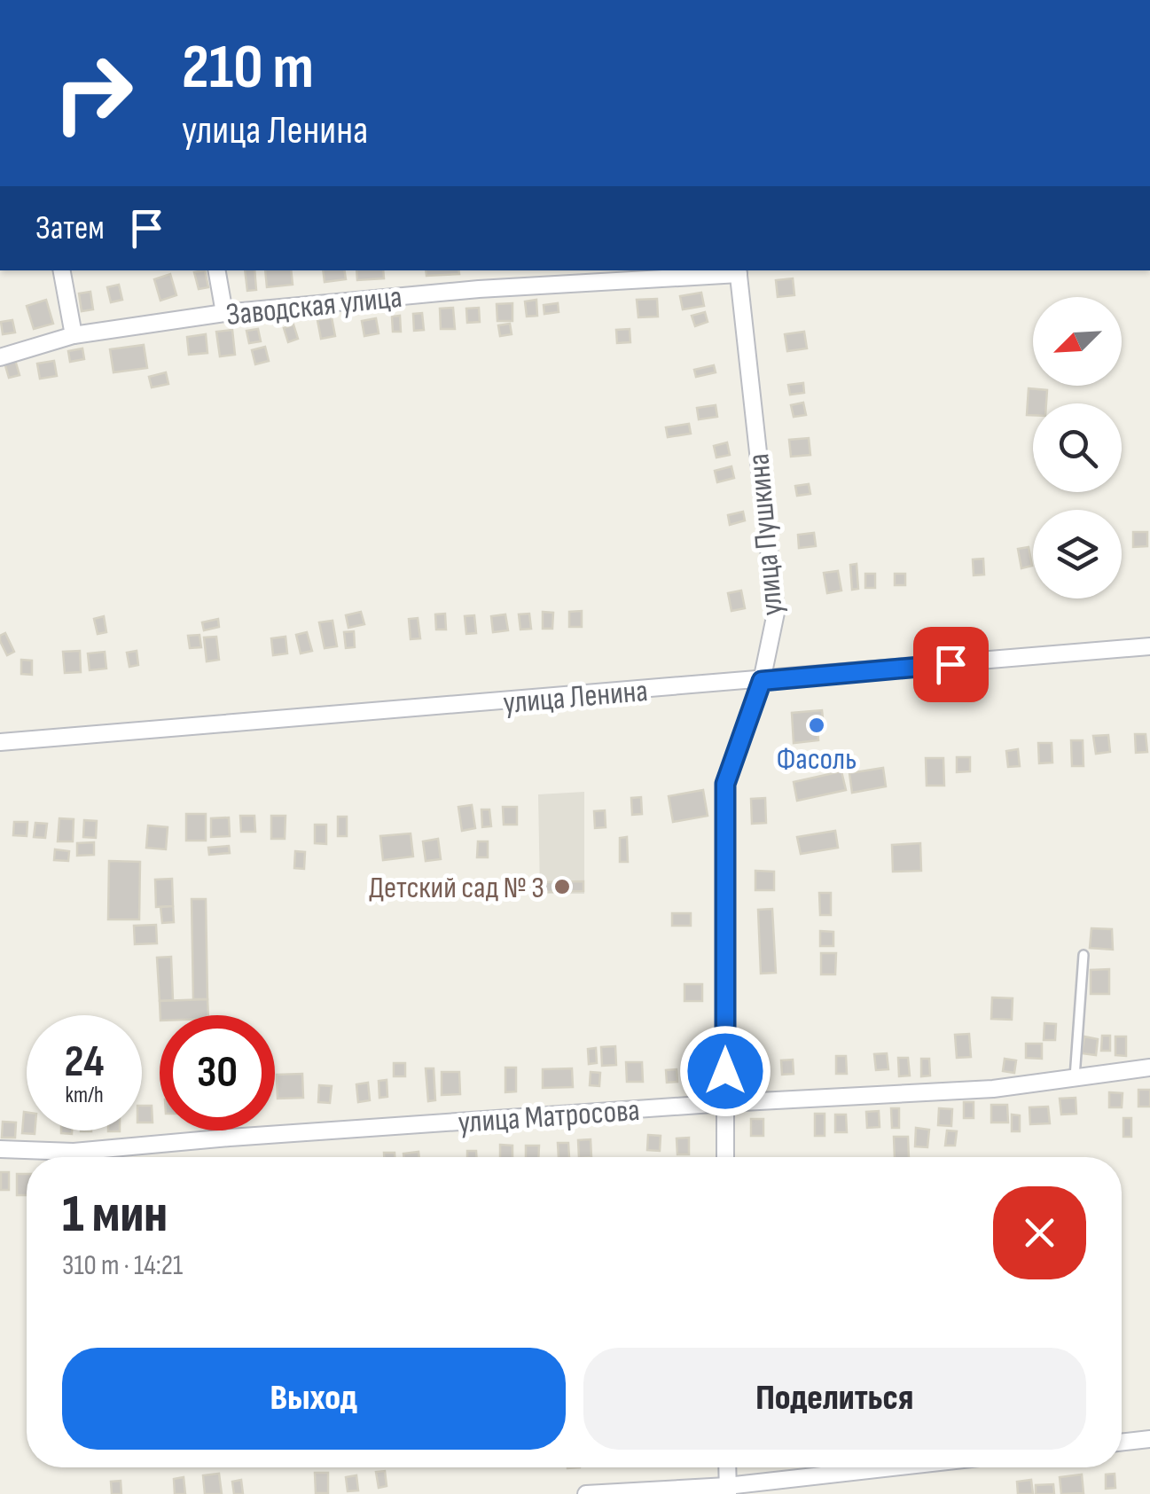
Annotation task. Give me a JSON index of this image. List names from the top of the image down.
{
  "streets": {
    "street": [
      "Заводская улица",
      "улица Пушкина",
      "улица Ленина",
      "улица Матросова"
    ]
  },
  "crossings": [
    ["Заводская улица", "улица Пушкина"],
    ["улица Пушкина", "улица Ленина"],
    ["улица Пушкина", "улица Матросова"]
  ],
  "places": ["Фасоль", "Детский сад № 3"],
  "north": "bottom left",
  "page": {
    "turn": ["210 m", "улица Ленина"],
    "then": "Затем",
    "speed": "24 km/h",
    "limit": "30",
    "heading": ["1 мин", "310 m · 14:21"],
    "buttons": ["Выход", "Поделиться"]
  }
}
